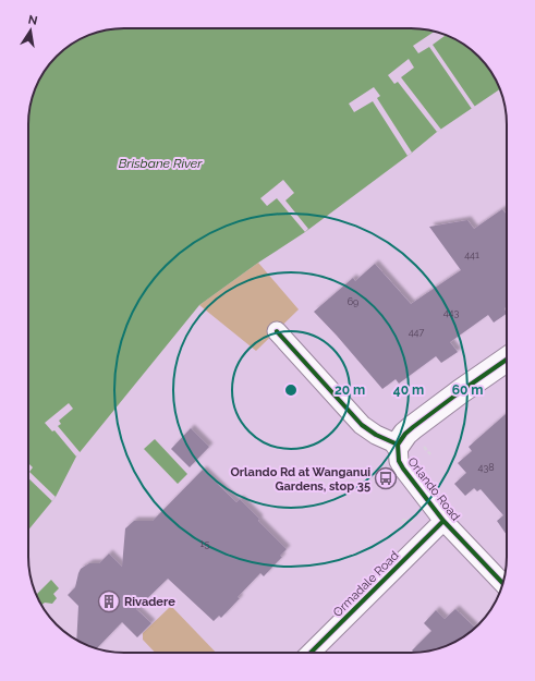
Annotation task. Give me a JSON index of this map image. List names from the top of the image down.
{
  "streets": {
    "street": ["Orlando Road", "Ormadale Road"]
  },
  "crossings": [
    ["Orlando Road", "Ormadale Road"]
  ],
  "water": ["Brisbane River"],
  "places": {
    "bus stop": ["Orlando Rd at Wanganui Gardens, stop 35"],
    "building": ["Rivadere"]
  },
  "house_numbers": [
    "441",
    "69",
    "443",
    "447",
    "438",
    "15"
  ],
  "north": "top",
  "rings": ["20 m", "40 m", "60 m"]
}
